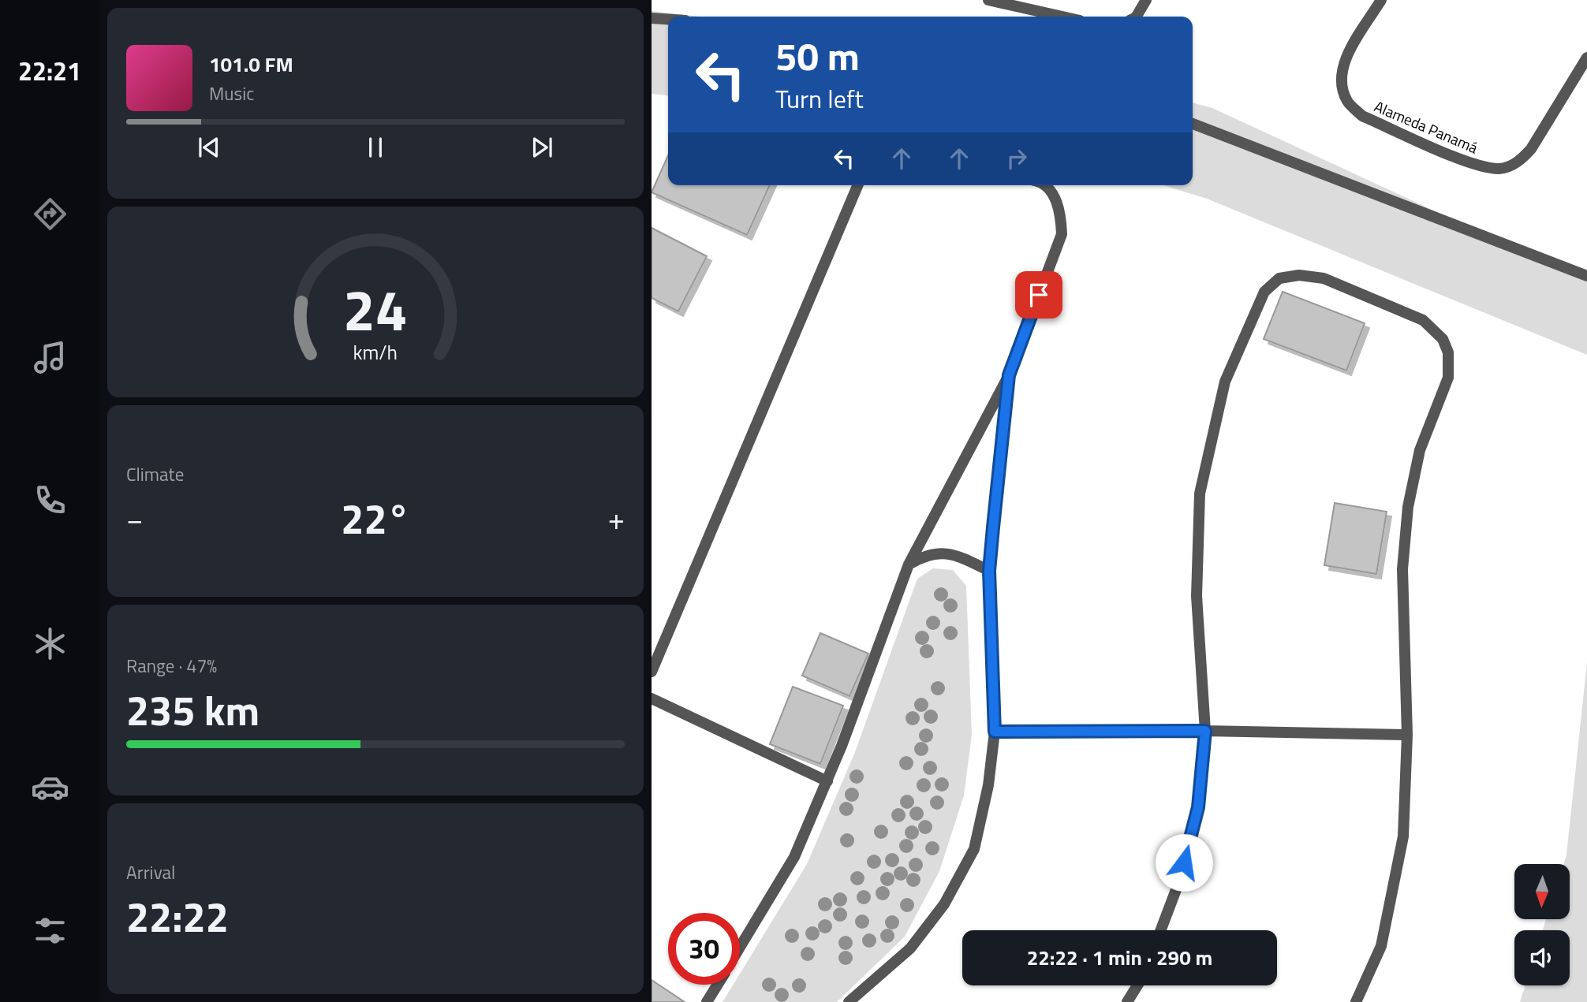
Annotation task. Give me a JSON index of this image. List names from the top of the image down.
{
  "streets": {
    "street": ["Alameda Panamá"]
  },
  "north": "bottom",
  "page": {
    "tabs": "22:21",
    "turn": ["50 m", "Turn left"],
    "song": ["101.0 FM", "Music"],
    "tile": [
      "Climate",
      ["Range · 47%", "235 km"],
      ["Arrival", "22:22"]
    ],
    "heat": ["−", "22°", "+"],
    "limit": "30",
    "trip": "22:22 · 1 min · 290 m",
    "gauge": ["24", "km/h"]
  }
}
